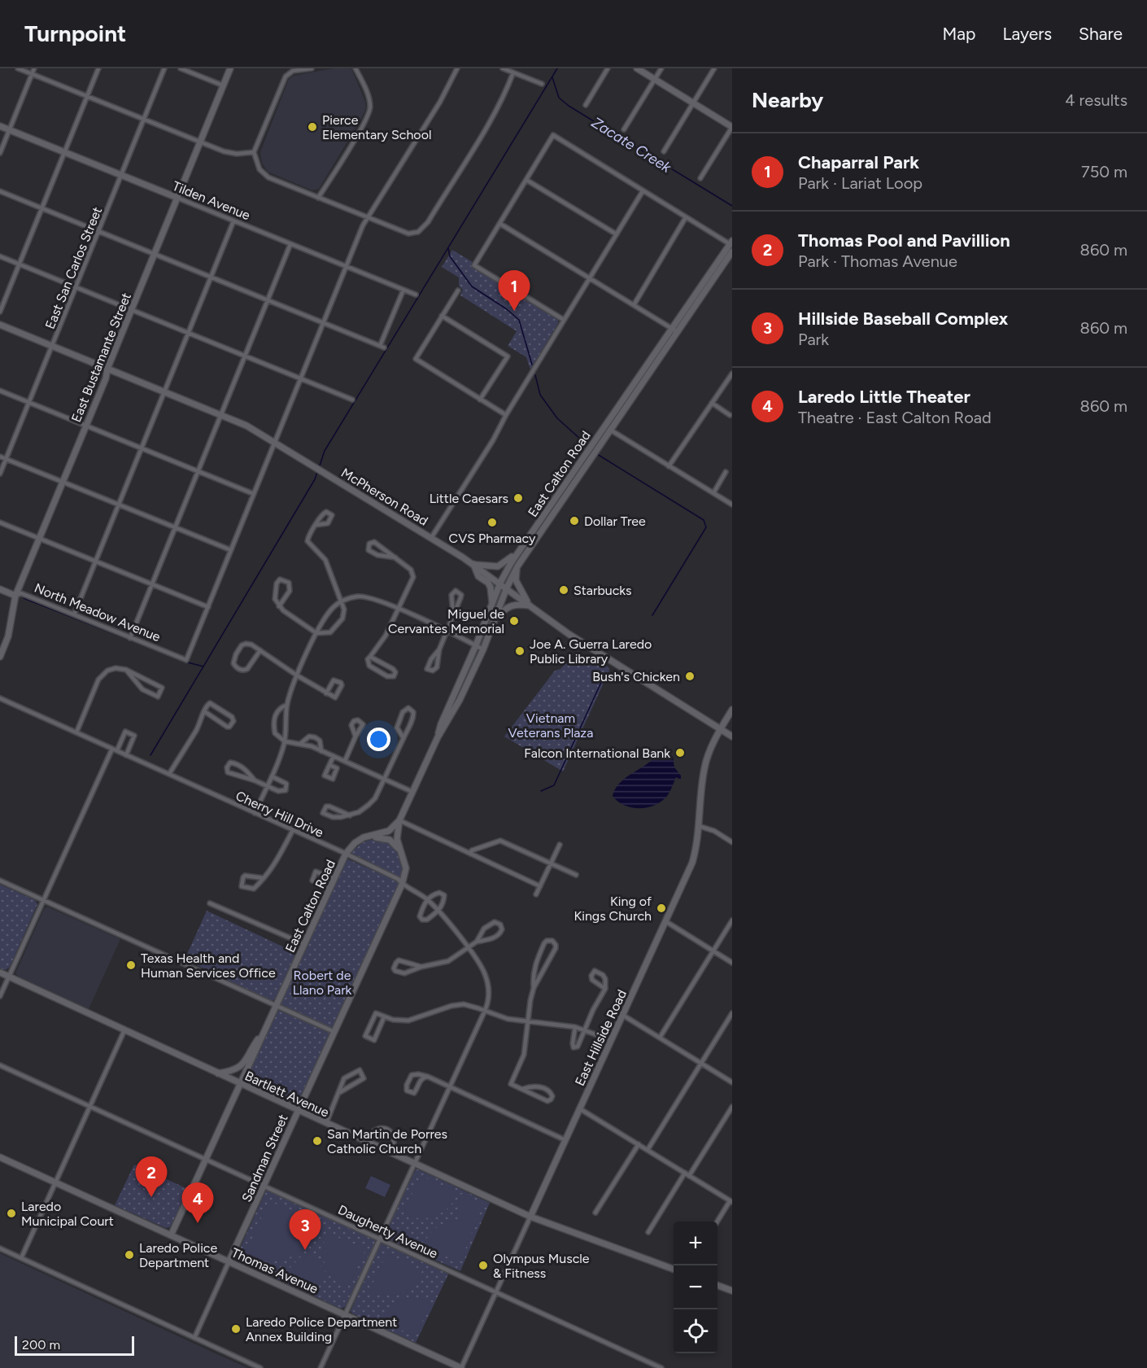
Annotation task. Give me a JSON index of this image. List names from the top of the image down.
{
  "streets": {
    "main road": [
      "Tilden Avenue",
      "East Bustamante Street",
      "East Calton Road",
      "McPherson Road",
      "North Meadow Avenue",
      "East Hillside Road",
      "Bartlett Avenue",
      "Sandman Street",
      "Thomas Avenue"
    ],
    "street": ["East San Carlos Street", "Cherry Hill Drive", "Daugherty Avenue"]
  },
  "crossings": [
    ["Tilden Avenue", "East San Carlos Street"],
    ["Tilden Avenue", "East Bustamante Street"],
    ["East San Carlos Street", "McPherson Road"],
    ["East Bustamante Street", "McPherson Road"],
    ["East Bustamante Street", "North Meadow Avenue"],
    ["East Calton Road", "McPherson Road"],
    ["East Calton Road", "Cherry Hill Drive"],
    ["East Calton Road", "Bartlett Avenue"],
    ["East Calton Road", "Sandman Street"],
    ["East Calton Road", "Daugherty Avenue"],
    ["East Calton Road", "Thomas Avenue"],
    ["McPherson Road", "East Hillside Road"],
    ["Cherry Hill Drive", "Bartlett Avenue"],
    ["Cherry Hill Drive", "Sandman Street"],
    ["Cherry Hill Drive", "Daugherty Avenue"],
    ["Cherry Hill Drive", "Thomas Avenue"],
    ["East Hillside Road", "Bartlett Avenue"],
    ["East Hillside Road", "Daugherty Avenue"],
    ["East Hillside Road", "Thomas Avenue"],
    ["Bartlett Avenue", "Sandman Street"],
    ["Sandman Street", "Daugherty Avenue"],
    ["Sandman Street", "Thomas Avenue"]
  ],
  "water": ["Zacate Creek"],
  "parks": ["Vietnam Veterans Plaza", "Robert de Llano Park"],
  "places": [
    "Pierce Elementary School",
    "Little Caesars",
    "Dollar Tree",
    "CVS Pharmacy",
    "Starbucks",
    "Miguel de Cervantes Memorial",
    "Joe A. Guerra Laredo Public Library",
    "Bush's Chicken",
    "Falcon International Bank",
    "King of Kings Church",
    "Texas Health and Human Services Office",
    "San Martin de Porres Catholic Church",
    "Laredo Municipal Court",
    "Laredo Police Department",
    "Olympus Muscle & Fitness",
    "Laredo Police Department Annex Building"
  ],
  "scale_bar": "200 m",
  "page": {
    "header": "Turnpoint",
    "nav": ["Map", "Layers", "Share"],
    "heading": ["Nearby", "4 results"],
    "list": [
      {
        "mark": "1",
        "name": "Chaparral Park",
        "note": "Park · Lariat Loop",
        "value": "750 m"
      },
      {
        "mark": "2",
        "name": "Thomas Pool and Pavillion",
        "note": "Park · Thomas Avenue",
        "value": "860 m"
      },
      {
        "mark": "3",
        "name": "Hillside Baseball Complex",
        "note": "Park",
        "value": "860 m"
      },
      {
        "mark": "4",
        "name": "Laredo Little Theater",
        "note": "Theatre · East Calton Road",
        "value": "860 m"
      }
    ],
    "pins": [
      "1",
      "2",
      "4",
      "3"
    ],
    "map_buttons": ["+", "−"],
    "scale": "200 m"
  }
}
